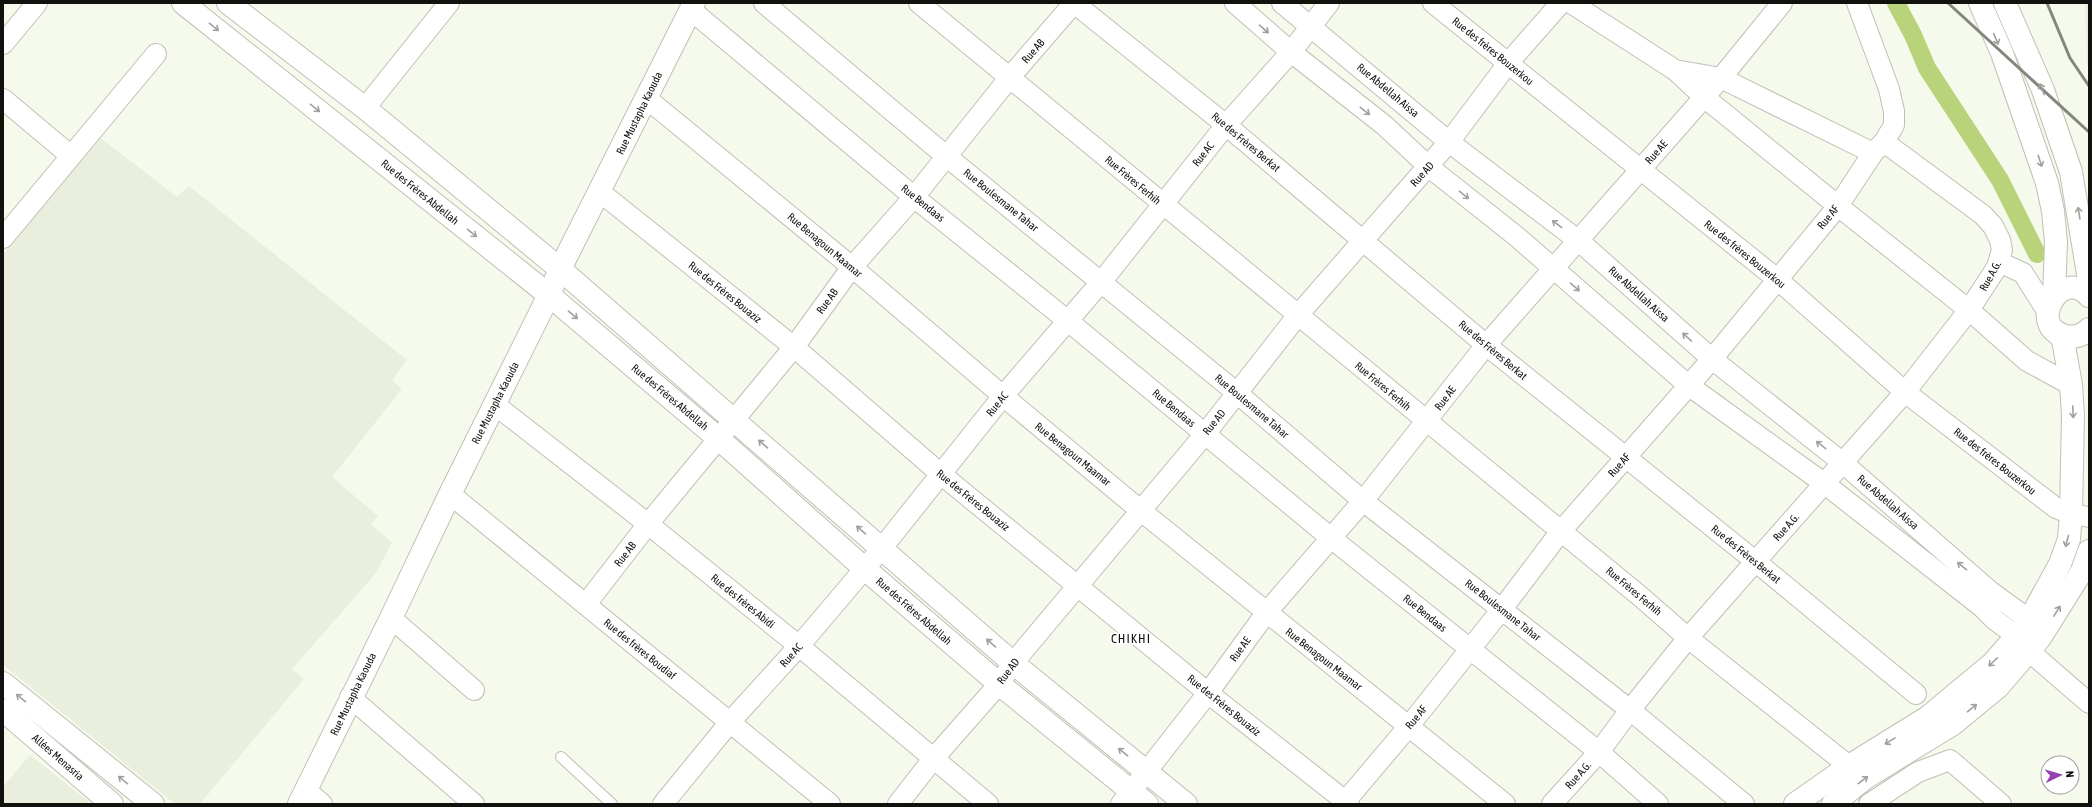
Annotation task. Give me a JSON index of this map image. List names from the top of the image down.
{
  "streets": {
    "main road": ["Rue Mustapha Kaouda", "Rue des Frères Abdellah", "Allées Menasria"],
    "street": [
      "Rue AB",
      "Rue des frères Bouzerkou",
      "Rue Abdellah Aissa",
      "Rue des Frères Berkat",
      "Rue AE",
      "Rue AC",
      "Rue AD",
      "Rue Frères Ferhih",
      "Rue Boulesmane Tahar",
      "Rue Bendaas",
      "Rue AF",
      "Rue Benagoun Maamar",
      "Rue A.G.",
      "Rue des Frères Bouaziz",
      "Rue des frères Abidi",
      "Rue des frères Boudiaf"
    ]
  },
  "crossings": [
    ["Rue AB", "Rue des Frères Berkat"],
    ["Rue AB", "Rue Frères Ferhih"],
    ["Rue AB", "Rue des Frères Abdellah"],
    ["Rue AB", "Rue Boulesmane Tahar"],
    ["Rue AB", "Rue Bendaas"],
    ["Rue AB", "Rue Benagoun Maamar"],
    ["Rue AB", "Rue des Frères Bouaziz"],
    ["Rue AB", "Rue des frères Abidi"],
    ["Rue AB", "Rue des frères Boudiaf"],
    ["Rue des frères Bouzerkou", "Rue AE"],
    ["Rue des frères Bouzerkou", "Rue AD"],
    ["Rue des frères Bouzerkou", "Rue AF"],
    ["Rue des frères Bouzerkou", "Rue A.G."],
    ["Rue Abdellah Aissa", "Rue AE"],
    ["Rue Abdellah Aissa", "Rue AC"],
    ["Rue Abdellah Aissa", "Rue AD"],
    ["Rue Abdellah Aissa", "Rue AF"],
    ["Rue Abdellah Aissa", "Rue A.G."],
    ["Rue Mustapha Kaouda", "Rue des Frères Abdellah"],
    ["Rue Mustapha Kaouda", "Rue Bendaas"],
    ["Rue Mustapha Kaouda", "Rue Benagoun Maamar"],
    ["Rue Mustapha Kaouda", "Rue des Frères Bouaziz"],
    ["Rue Mustapha Kaouda", "Rue des frères Abidi"],
    ["Rue Mustapha Kaouda", "Rue des frères Boudiaf"],
    ["Rue des Frères Berkat", "Rue AE"],
    ["Rue des Frères Berkat", "Rue AC"],
    ["Rue des Frères Berkat", "Rue AD"],
    ["Rue des Frères Berkat", "Rue AF"],
    ["Rue des Frères Berkat", "Rue A.G."],
    ["Rue AE", "Rue Frères Ferhih"],
    ["Rue AE", "Rue des Frères Abdellah"],
    ["Rue AE", "Rue Boulesmane Tahar"],
    ["Rue AE", "Rue Bendaas"],
    ["Rue AE", "Rue Benagoun Maamar"],
    ["Rue AE", "Rue des Frères Bouaziz"],
    ["Rue AC", "Rue Frères Ferhih"],
    ["Rue AC", "Rue des Frères Abdellah"],
    ["Rue AC", "Rue Boulesmane Tahar"],
    ["Rue AC", "Rue Bendaas"],
    ["Rue AC", "Rue Benagoun Maamar"],
    ["Rue AC", "Rue des Frères Bouaziz"],
    ["Rue AC", "Rue des frères Abidi"],
    ["Rue AC", "Rue des frères Boudiaf"],
    ["Rue AD", "Rue Frères Ferhih"],
    ["Rue AD", "Rue des Frères Abdellah"],
    ["Rue AD", "Rue Boulesmane Tahar"],
    ["Rue AD", "Rue Bendaas"],
    ["Rue AD", "Rue Benagoun Maamar"],
    ["Rue AD", "Rue des Frères Bouaziz"],
    ["Rue AD", "Rue des frères Abidi"],
    ["Rue Frères Ferhih", "Rue AF"],
    ["Rue Frères Ferhih", "Rue A.G."],
    ["Rue Boulesmane Tahar", "Rue AF"],
    ["Rue Boulesmane Tahar", "Rue A.G."],
    ["Rue Bendaas", "Rue AF"],
    ["Rue Bendaas", "Rue A.G."],
    ["Rue AF", "Rue Benagoun Maamar"],
    ["Rue AF", "Rue A.G."],
    ["Rue AF", "Rue des Frères Bouaziz"]
  ],
  "districts": ["CHIKHI"],
  "north": "right"
}
